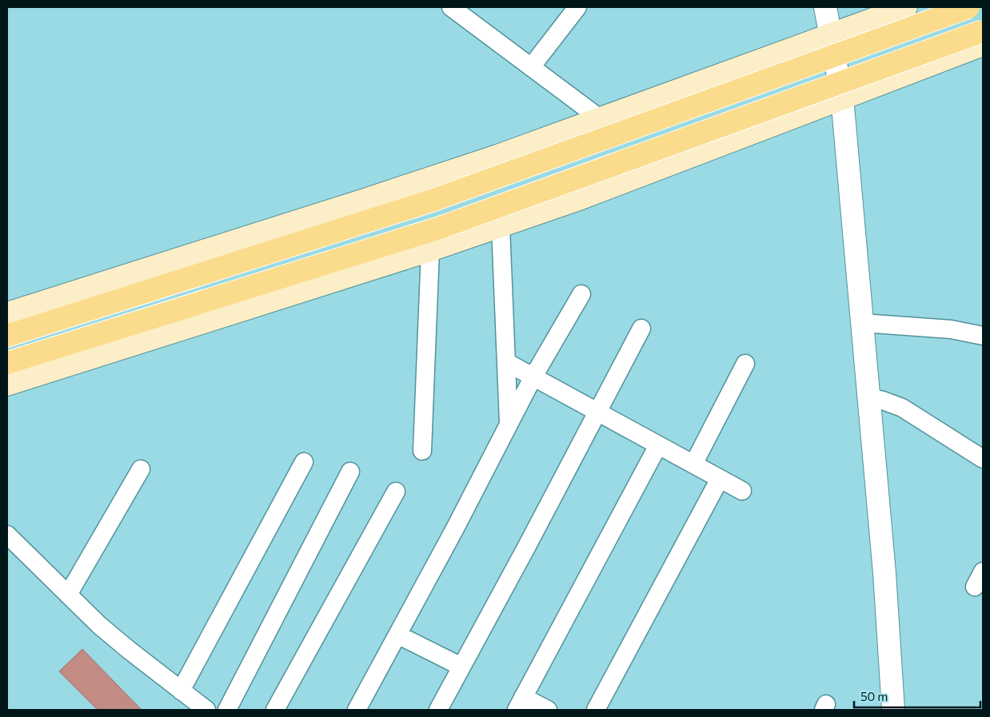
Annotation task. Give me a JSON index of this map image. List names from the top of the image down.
{
  "scale_bar": "50 m"
}
